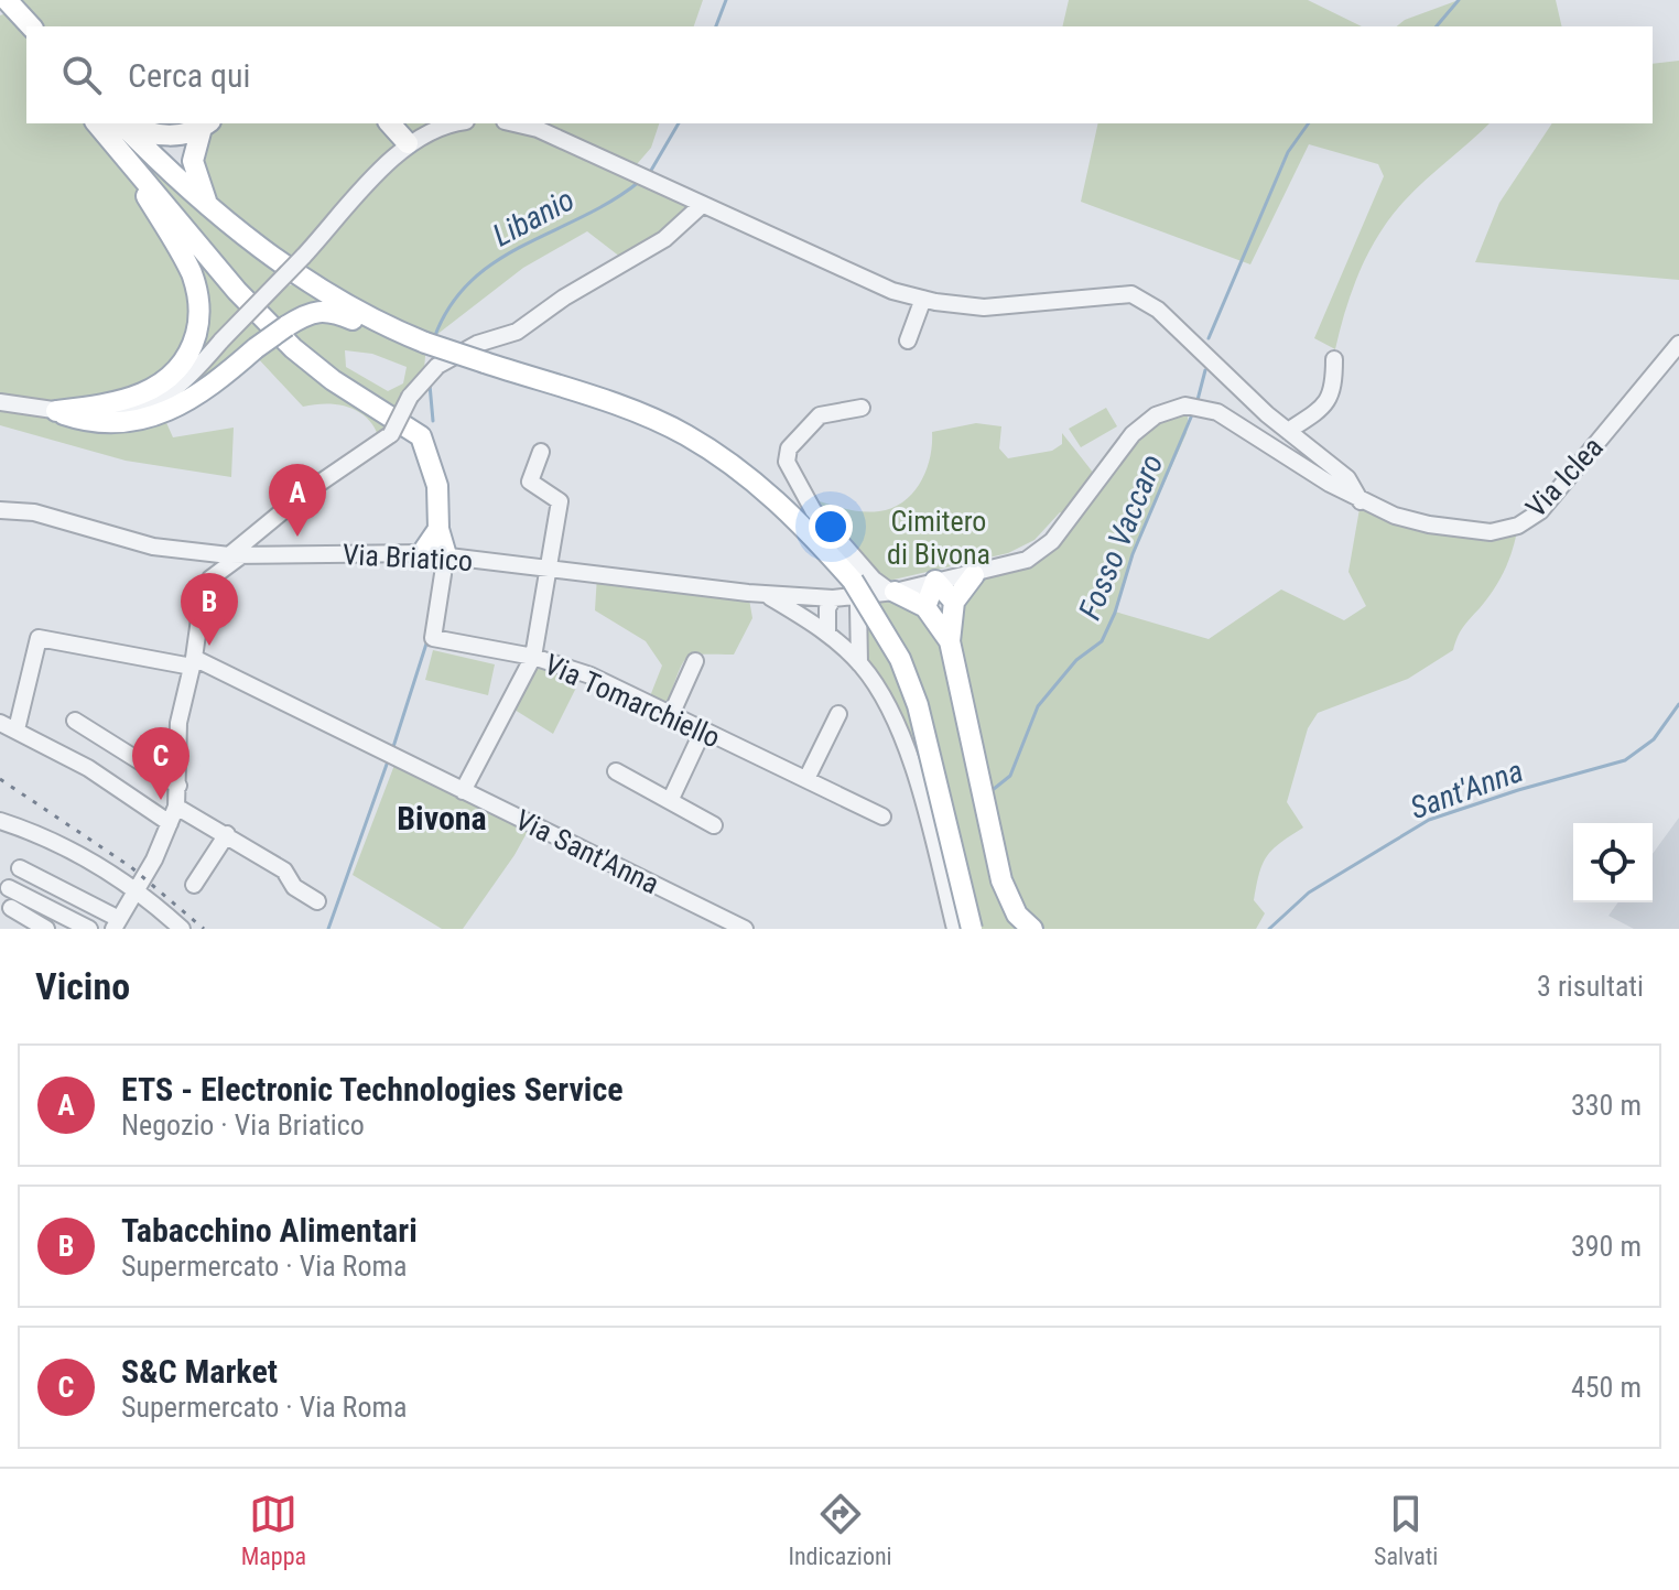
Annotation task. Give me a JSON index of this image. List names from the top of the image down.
{
  "streets": {
    "street": [
      "Via Iclea",
      "Via Briatico",
      "Via Tomarchiello",
      "Via Sant'Anna"
    ]
  },
  "crossings": [
    ["Via Iclea", "Via Briatico"],
    ["Via Briatico", "Via Tomarchiello"]
  ],
  "districts": ["Bivona"],
  "water": ["Libanio", "Fosso Vaccaro", "Sant'Anna"],
  "parks": ["Cimitero di Bivona"],
  "page": {
    "search": "Cerca qui",
    "pins": ["A", "B", "C"],
    "heading": ["Vicino", "3 risultati"],
    "list": [
      {
        "mark": "A",
        "name": "ETS - Electronic Technologies Service",
        "note": "Negozio · Via Briatico",
        "value": "330 m"
      },
      {
        "mark": "B",
        "name": "Tabacchino Alimentari",
        "note": "Supermercato · Via Roma",
        "value": "390 m"
      },
      {
        "mark": "C",
        "name": "S&C Market",
        "note": "Supermercato · Via Roma",
        "value": "450 m"
      }
    ],
    "nav": ["Mappa", "Indicazioni", "Salvati"]
  }
}
